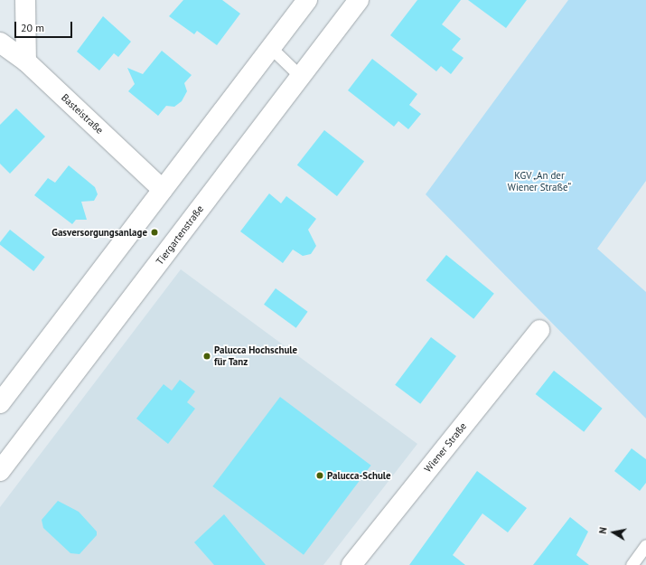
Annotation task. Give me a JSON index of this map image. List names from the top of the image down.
{
  "streets": {
    "street": ["Basteistraße", "Tiergartenstraße", "Wiener Straße"]
  },
  "parks": ["KGV „An der Wiener Straße“"],
  "places": ["Gasversorgungsanlage", "Palucca Hochschule für Tanz", "Palucca-Schule"],
  "scale_bar": "20 m",
  "north": "left"
}
